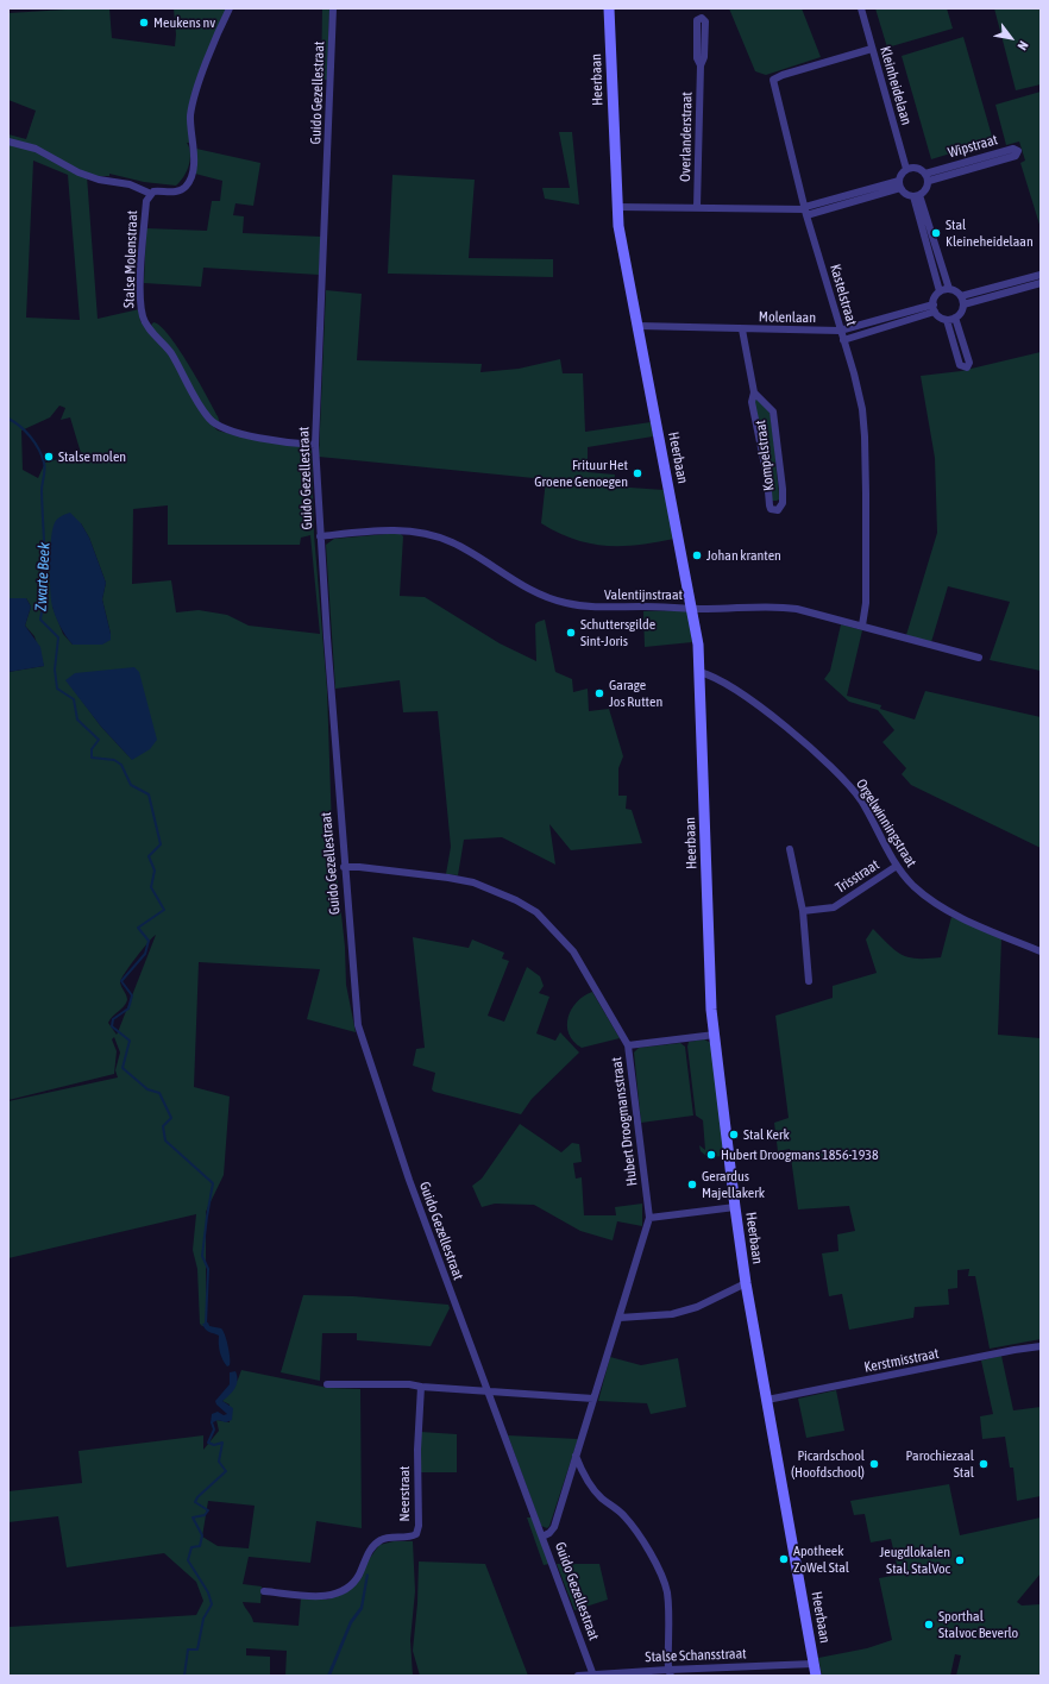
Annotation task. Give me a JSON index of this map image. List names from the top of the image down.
{
  "streets": {
    "street": [
      "Heerbaan",
      "Kleinheidelaan",
      "Guido Gezellestraat",
      "Overlanderstraat",
      "Wipstraat",
      "Stalse Molenstraat",
      "Kastelstraat",
      "Molenlaan",
      "Kompelstraat",
      "Valentijnstraat",
      "Orgelwinningstraat",
      "Trisstraat",
      "Hubert Droogmansstraat",
      "Kerstmisstraat",
      "Neerstraat",
      "Stalse Schansstraat"
    ]
  },
  "crossings": [
    ["Heerbaan", "Molenlaan"],
    ["Heerbaan", "Valentijnstraat"],
    ["Heerbaan", "Orgelwinningstraat"],
    ["Heerbaan", "Kerstmisstraat"],
    ["Heerbaan", "Stalse Schansstraat"],
    ["Kleinheidelaan", "Wipstraat"],
    ["Kleinheidelaan", "Kastelstraat"],
    ["Guido Gezellestraat", "Stalse Molenstraat"],
    ["Guido Gezellestraat", "Valentijnstraat"],
    ["Guido Gezellestraat", "Hubert Droogmansstraat"],
    ["Guido Gezellestraat", "Stalse Schansstraat"],
    ["Kastelstraat", "Molenlaan"],
    ["Kastelstraat", "Valentijnstraat"],
    ["Molenlaan", "Kompelstraat"],
    ["Orgelwinningstraat", "Trisstraat"]
  ],
  "water": ["Zwarte Beek"],
  "places": [
    "Meukens nv",
    "Stal Kleineheidelaan",
    "Stalse molen",
    "Frituur Het Groene Genoegen",
    "Johan kranten",
    "Schuttersgilde Sint-Joris",
    "Garage Jos Rutten",
    "Stal Kerk",
    "Hubert Droogmans 1856-1938",
    "Gerardus Majellakerk",
    "Picardschool (Hoofdschool)",
    "Parochiezaal Stal",
    "Apotheek ZoWel Stal",
    "Jeugdlokalen Stal, StalVoc",
    "Sporthal Stalvoc Beverlo"
  ],
  "north": "bottom right"
}
